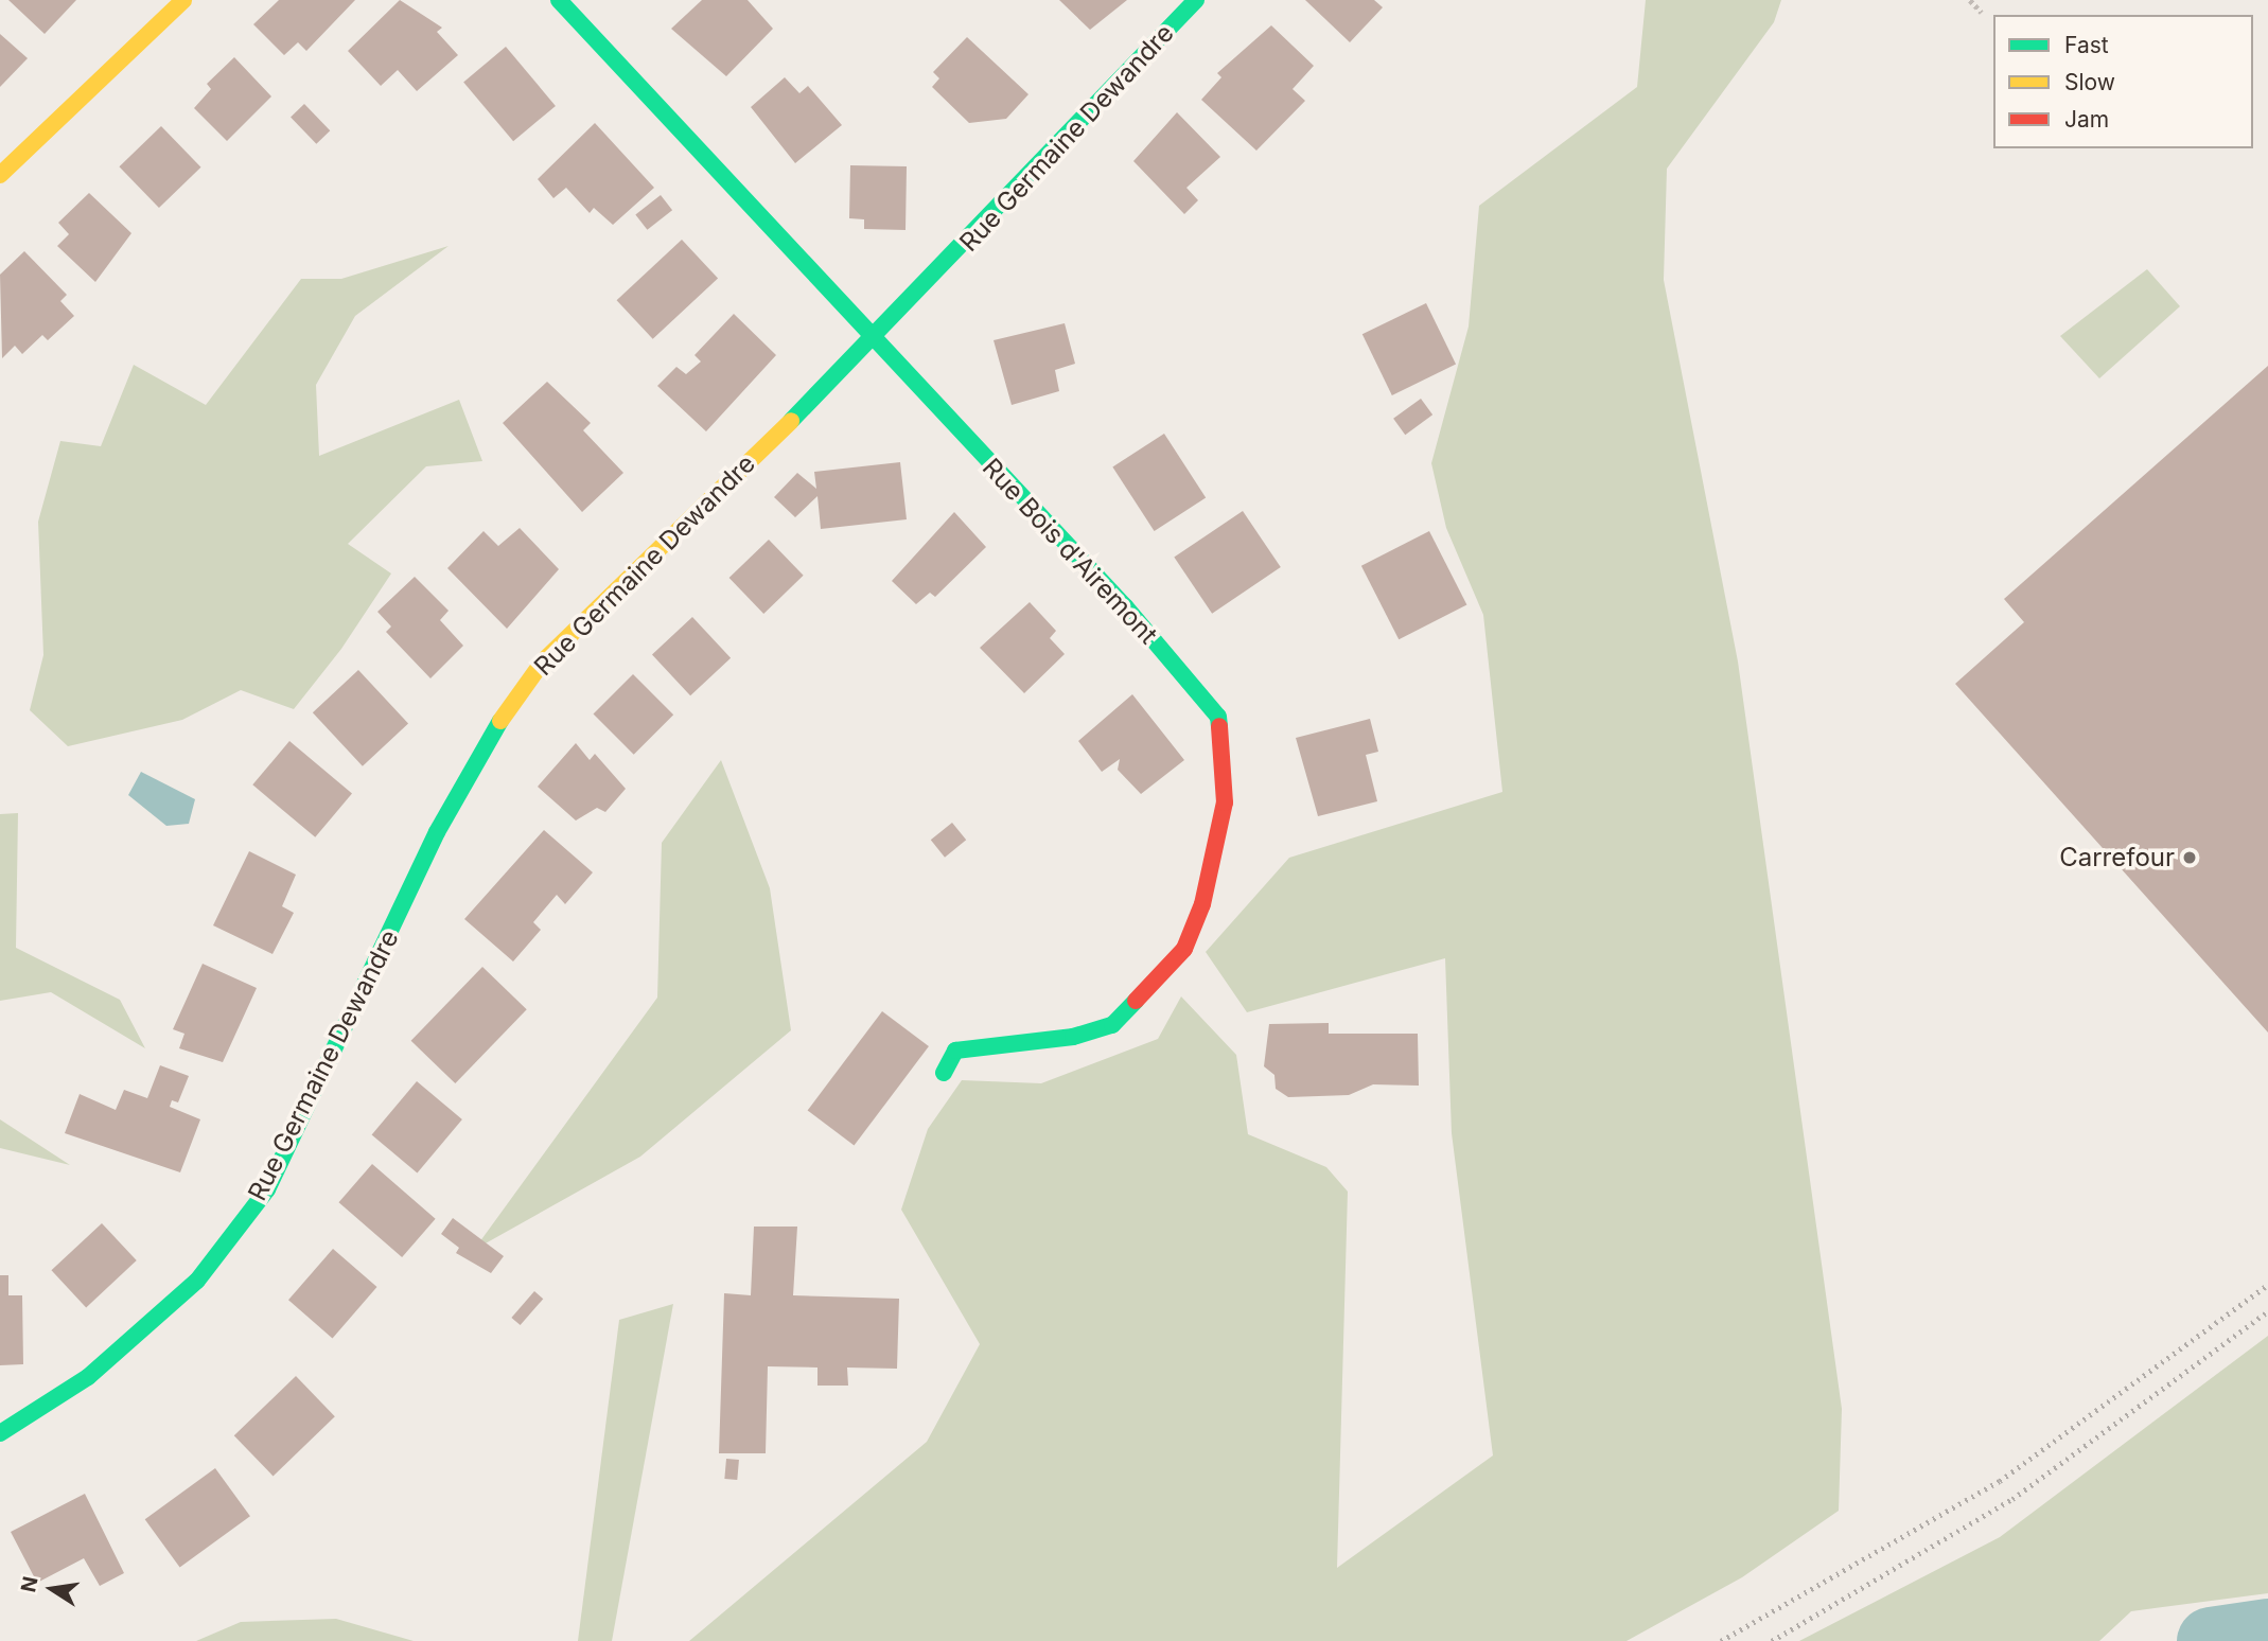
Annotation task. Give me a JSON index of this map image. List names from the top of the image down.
{
  "streets": {
    "street": ["Rue Germaine Dewandre", "Rue Bois d'Airemont"]
  },
  "crossings": [
    ["Rue Germaine Dewandre", "Rue Bois d'Airemont"]
  ],
  "places": ["Carrefour"],
  "legend": ["Fast", "Slow", "Jam"],
  "north": "left"
}
